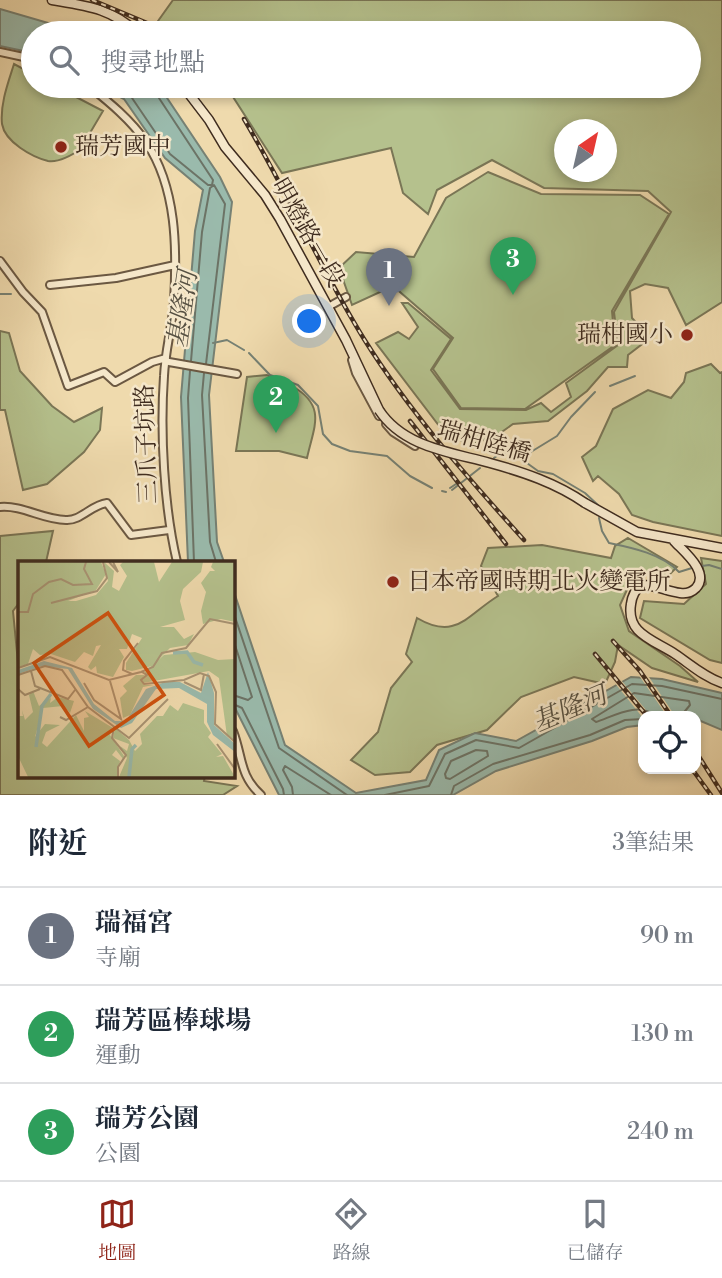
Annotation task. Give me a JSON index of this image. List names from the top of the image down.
{
  "streets": {
    "main road": ["明燈路一段", "瑞柑陸橋"],
    "street": ["三爪子坑路"]
  },
  "crossings": [
    ["明燈路一段", "瑞柑陸橋"]
  ],
  "water": ["基隆河"],
  "places": ["瑞芳國中", "瑞柑國小", "日本帝國時期北火變電所"],
  "north": "top right",
  "page": {
    "search": "搜尋地點",
    "pins": ["3", "1", "2"],
    "heading": ["附近", "3筆結果"],
    "list": [
      {
        "mark": "1",
        "name": "瑞福宮",
        "note": "寺廟",
        "value": "90 m"
      },
      {
        "mark": "2",
        "name": "瑞芳區棒球場",
        "note": "運動",
        "value": "130 m"
      },
      {
        "mark": "3",
        "name": "瑞芳公園",
        "note": "公園",
        "value": "240 m"
      }
    ],
    "nav": ["地圖", "路線", "已儲存"]
  }
}
